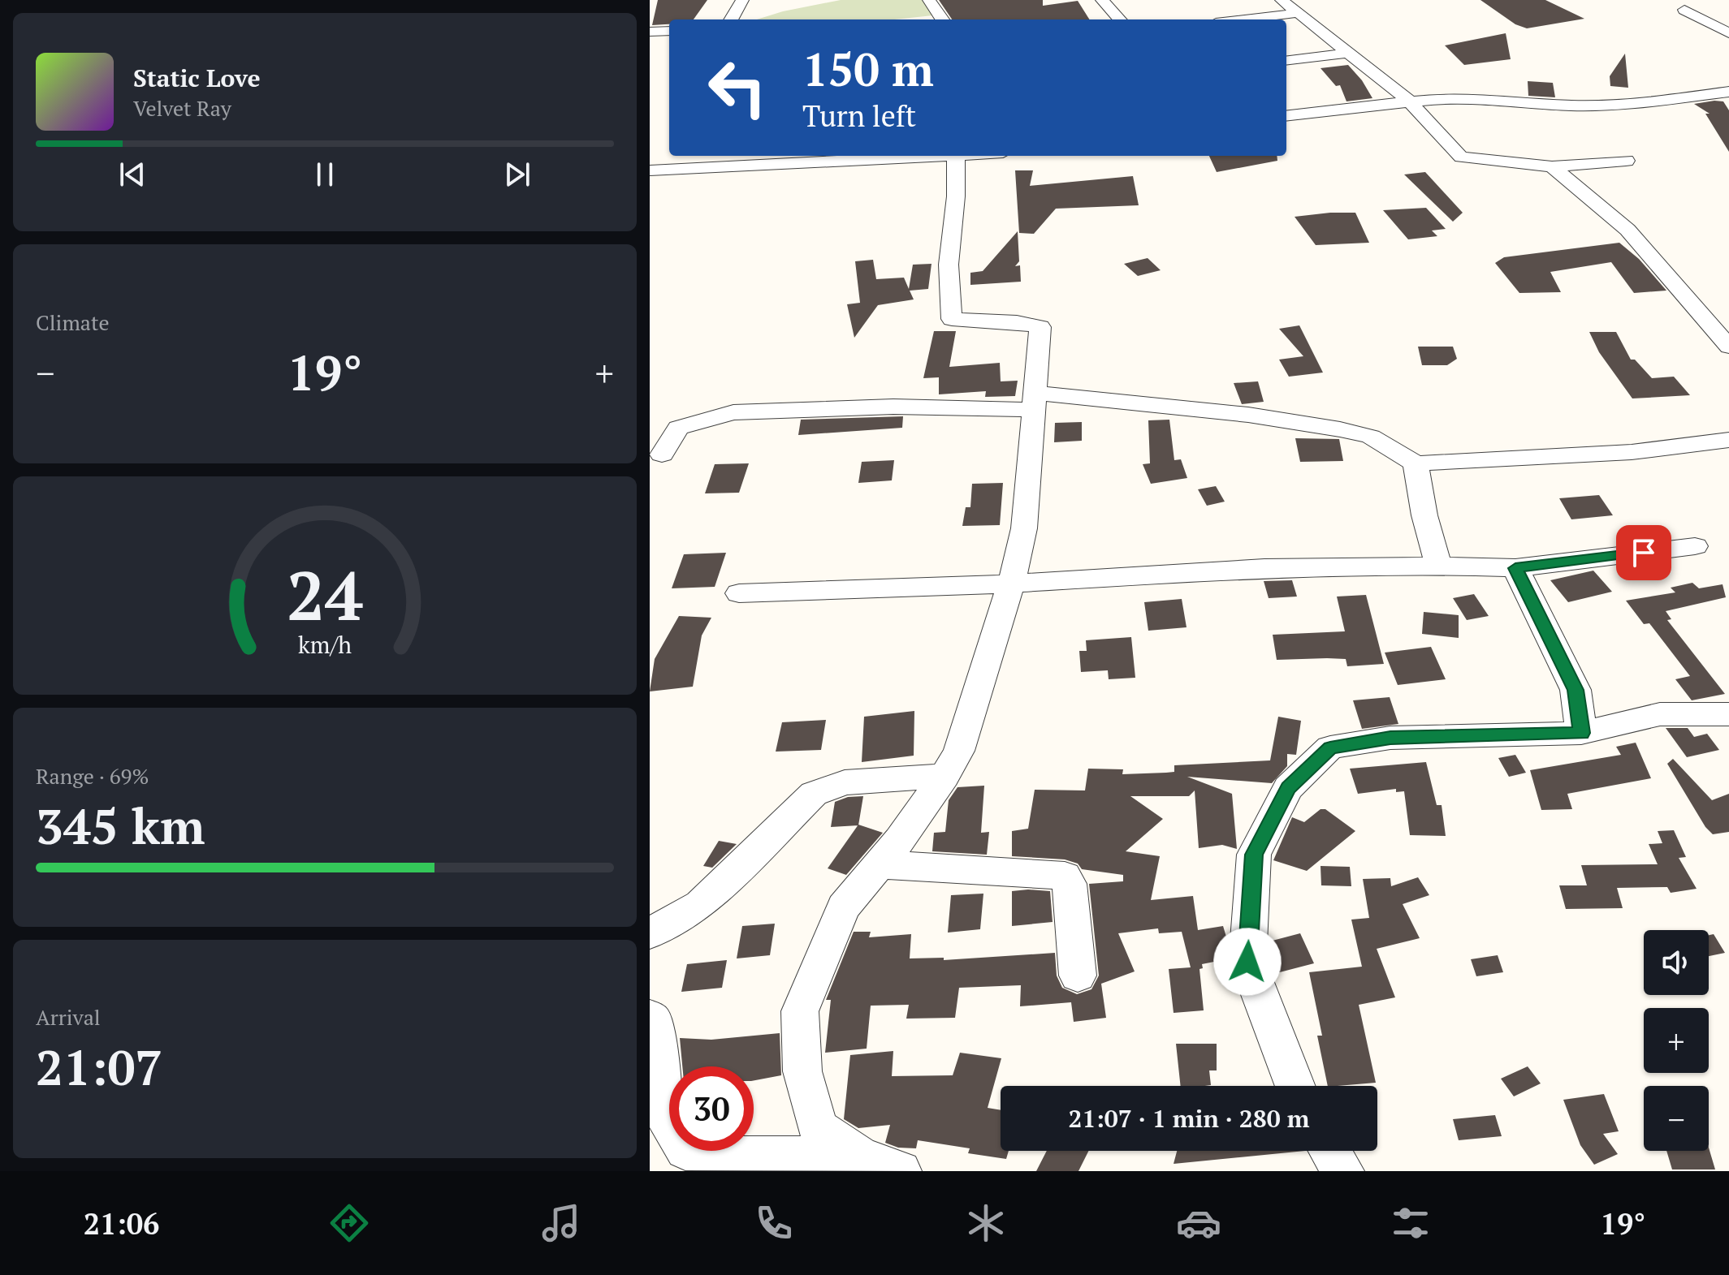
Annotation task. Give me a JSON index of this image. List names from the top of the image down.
{
  "page": {
    "turn": ["150 m", "Turn left"],
    "song": ["Static Love", "Velvet Ray"],
    "tile": [
      "Climate",
      ["Range · 69%", "345 km"],
      ["Arrival", "21:07"]
    ],
    "heat": ["−", "19°", "+"],
    "map_buttons": ["+", "−"],
    "limit": "30",
    "trip": "21:07 · 1 min · 280 m",
    "tabs": ["21:06", "19°"],
    "gauge": ["24", "km/h"]
  }
}
